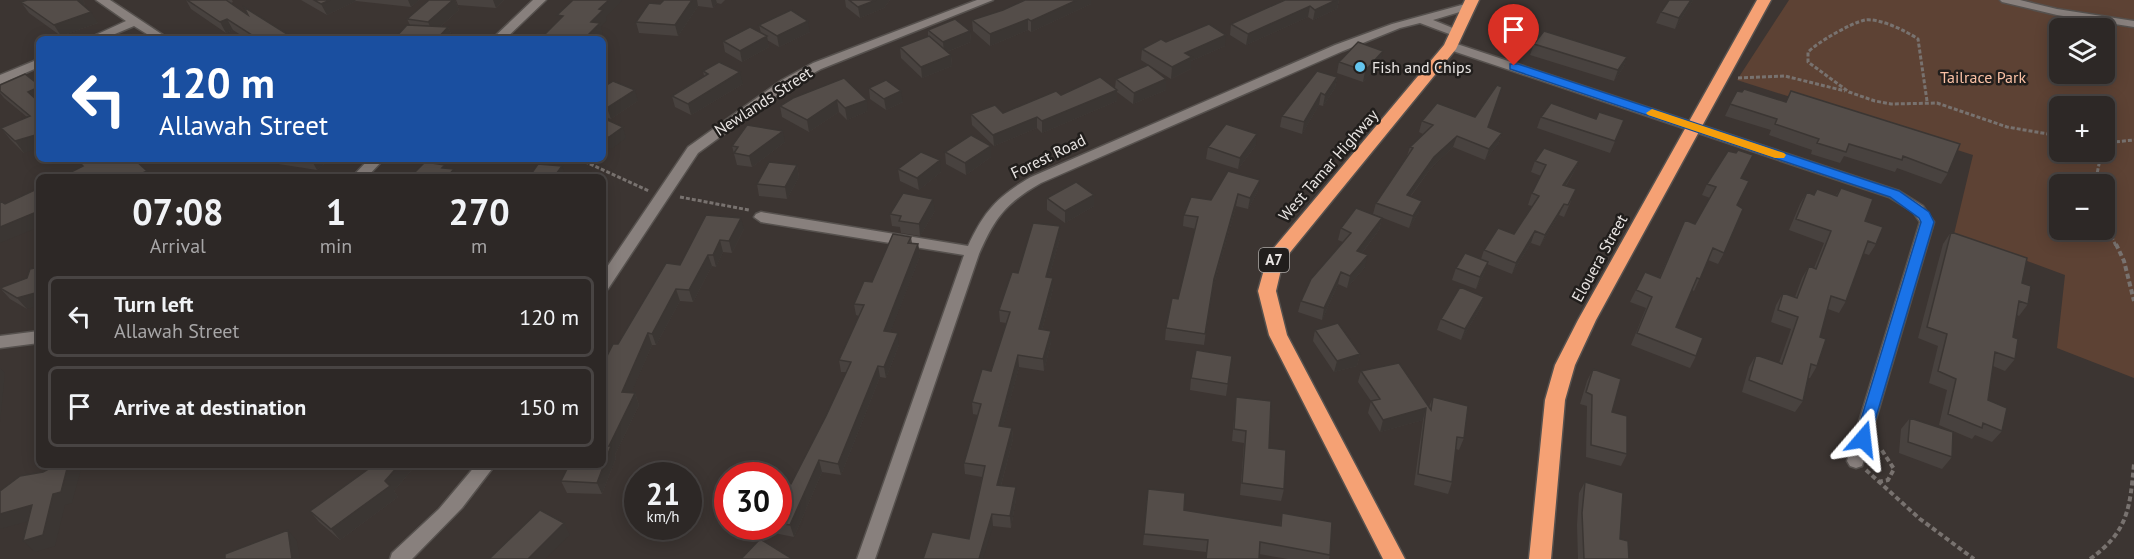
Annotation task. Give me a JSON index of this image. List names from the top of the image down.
{
  "streets": {
    "highway": ["West Tamar Highway", "Elouera Street", "A7"],
    "street": ["Newlands Street", "Forest Road"]
  },
  "crossings": [
    ["Forest Road", "West Tamar Highway"]
  ],
  "parks": ["Tailrace Park"],
  "places": ["Fish and Chips"],
  "page": {
    "map_buttons": ["+", "−"],
    "turn": ["120 m", "Allawah Street"],
    "eta": [
      "07:08",
      "Arrival",
      "1",
      "min",
      "270",
      "m"
    ],
    "list": [
      {
        "name": "Turn left",
        "note": "Allawah Street",
        "value": "120 m"
      },
      {
        "name": "Arrive at destination",
        "value": "150 m"
      }
    ],
    "speed": "21 km/h",
    "limit": "30"
  }
}
